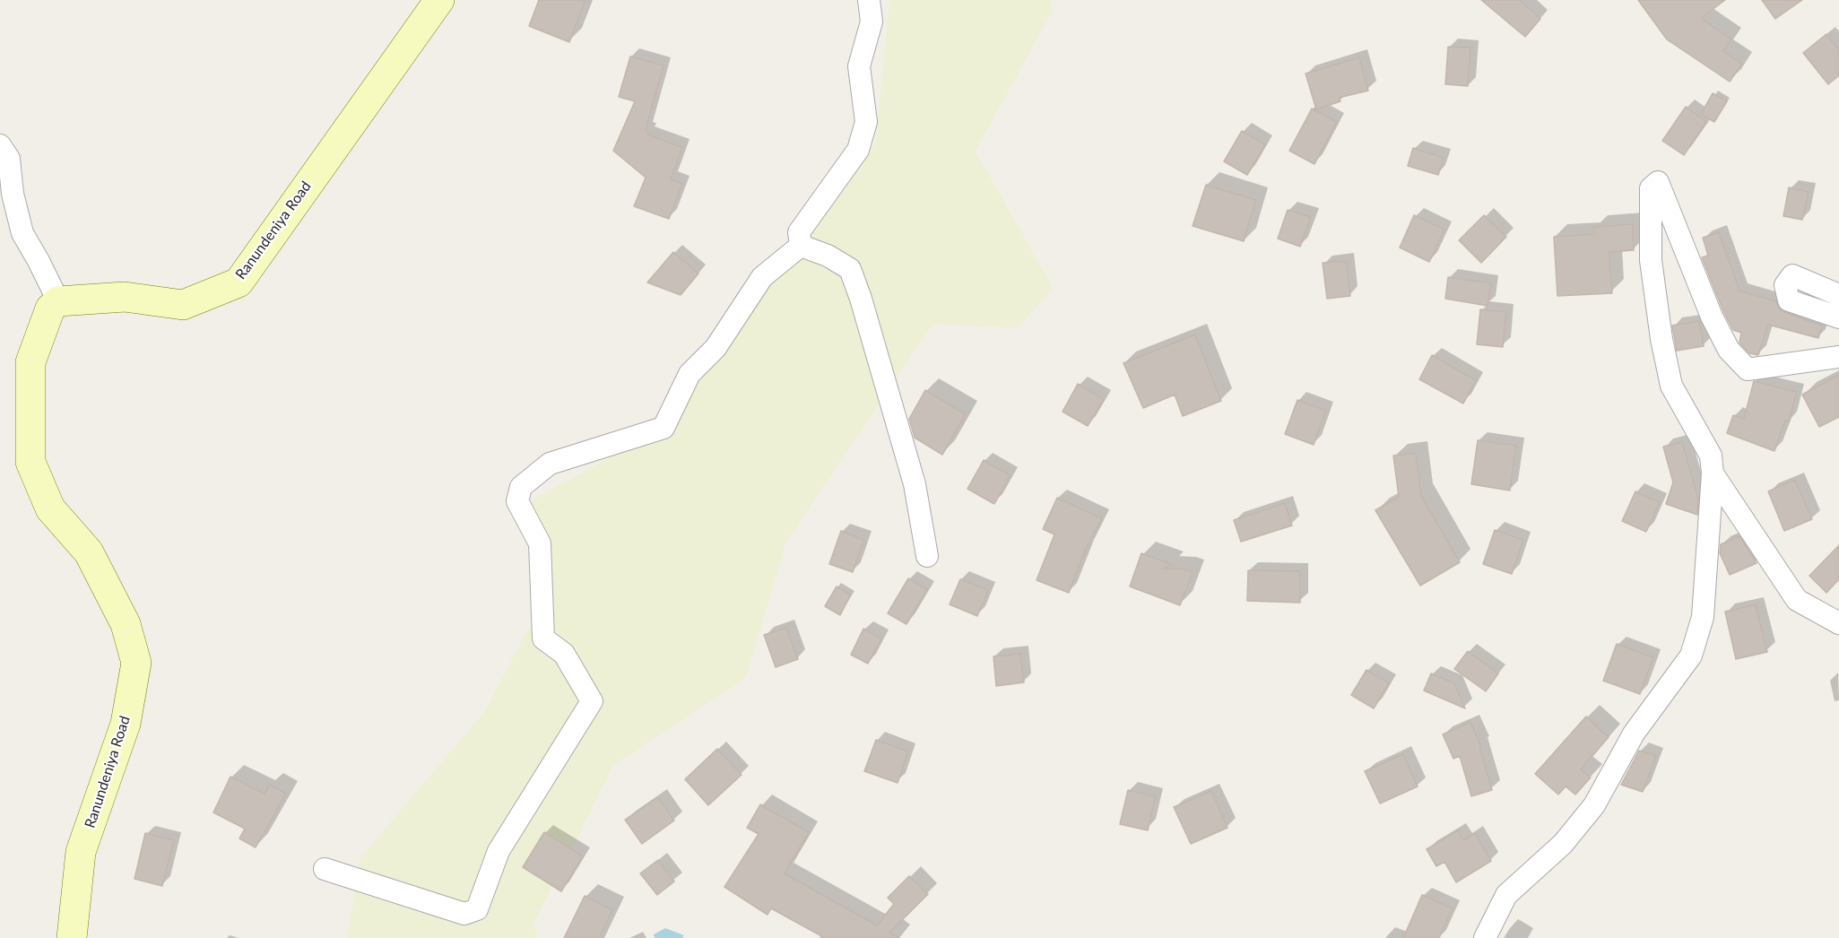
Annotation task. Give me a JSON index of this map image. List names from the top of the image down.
{
  "streets": {
    "main road": ["Ranundeniya Road"]
  }
}
